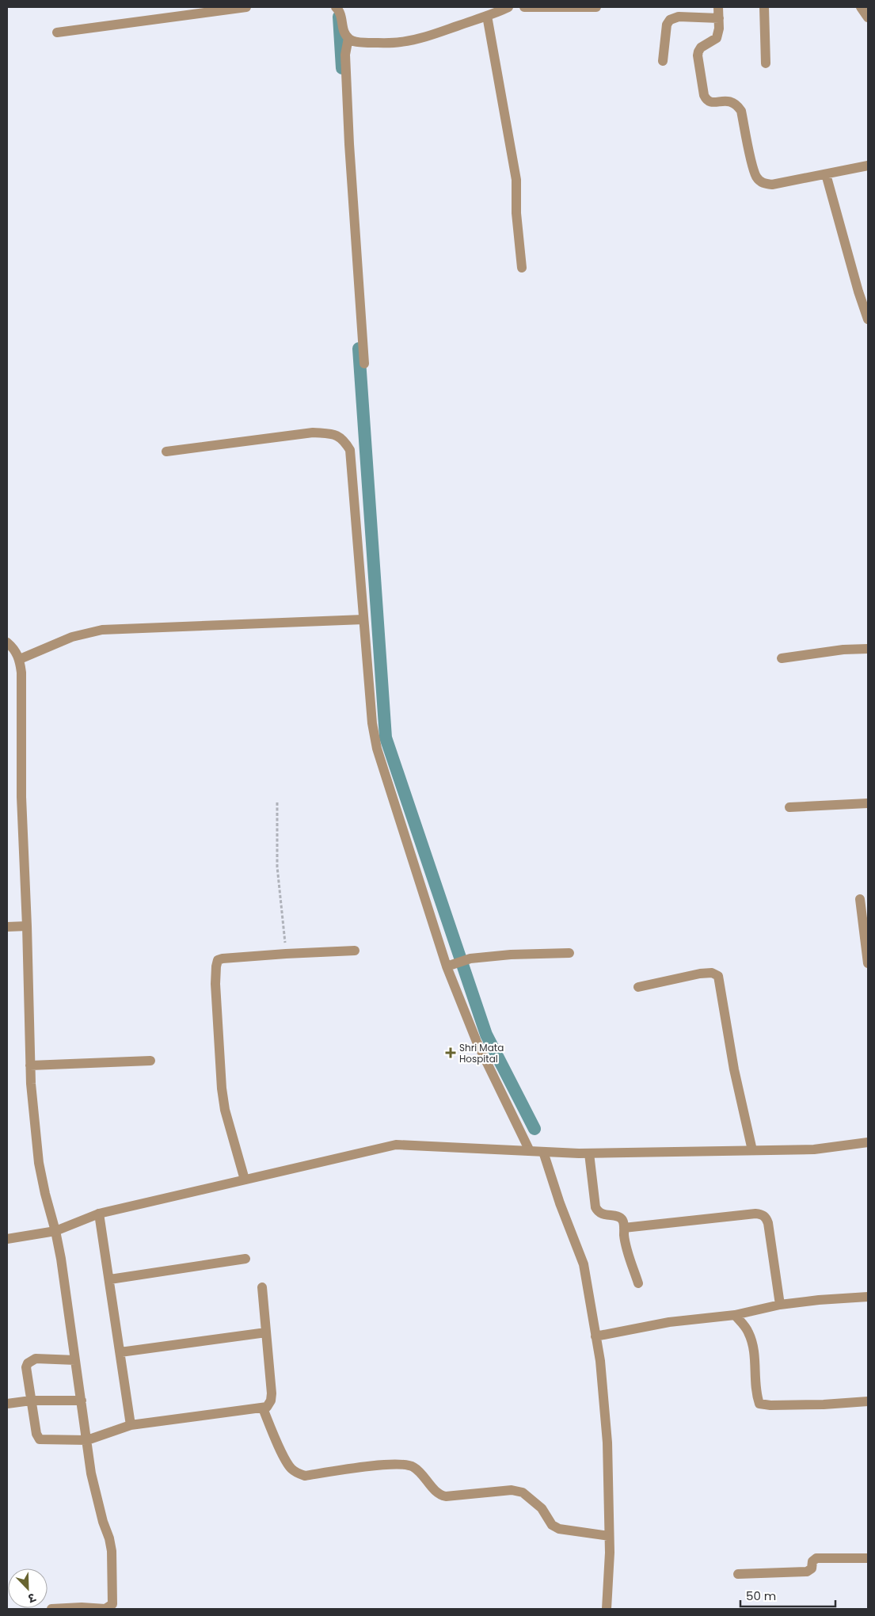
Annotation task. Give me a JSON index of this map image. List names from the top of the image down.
{
  "places": {
    "health": ["Shri Mata Hospital"]
  },
  "scale_bar": "50 m",
  "north": "bottom right"
}
